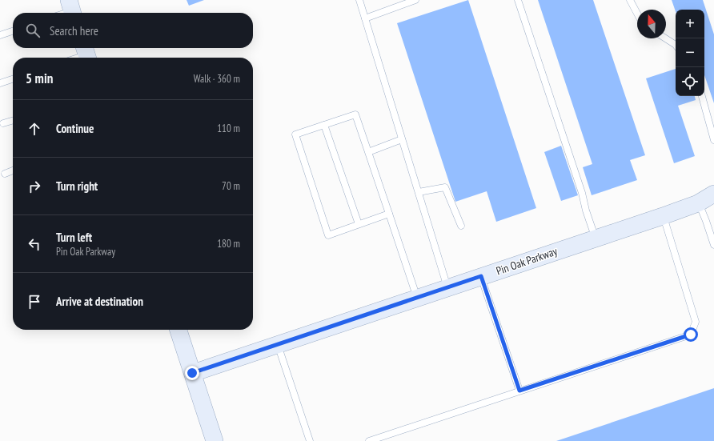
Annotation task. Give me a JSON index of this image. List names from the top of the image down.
{
  "streets": {
    "street": ["Pin Oak Parkway"]
  },
  "north": "top",
  "page": {
    "map_buttons": ["+", "−"],
    "search": "Search here",
    "heading": ["5 min", "Walk · 360 m"],
    "list": [
      ["Continue", "110 m"],
      ["Turn right", "70 m"],
      ["Turn left", "Pin Oak Parkway", "180 m"],
      "Arrive at destination"
    ]
  }
}
